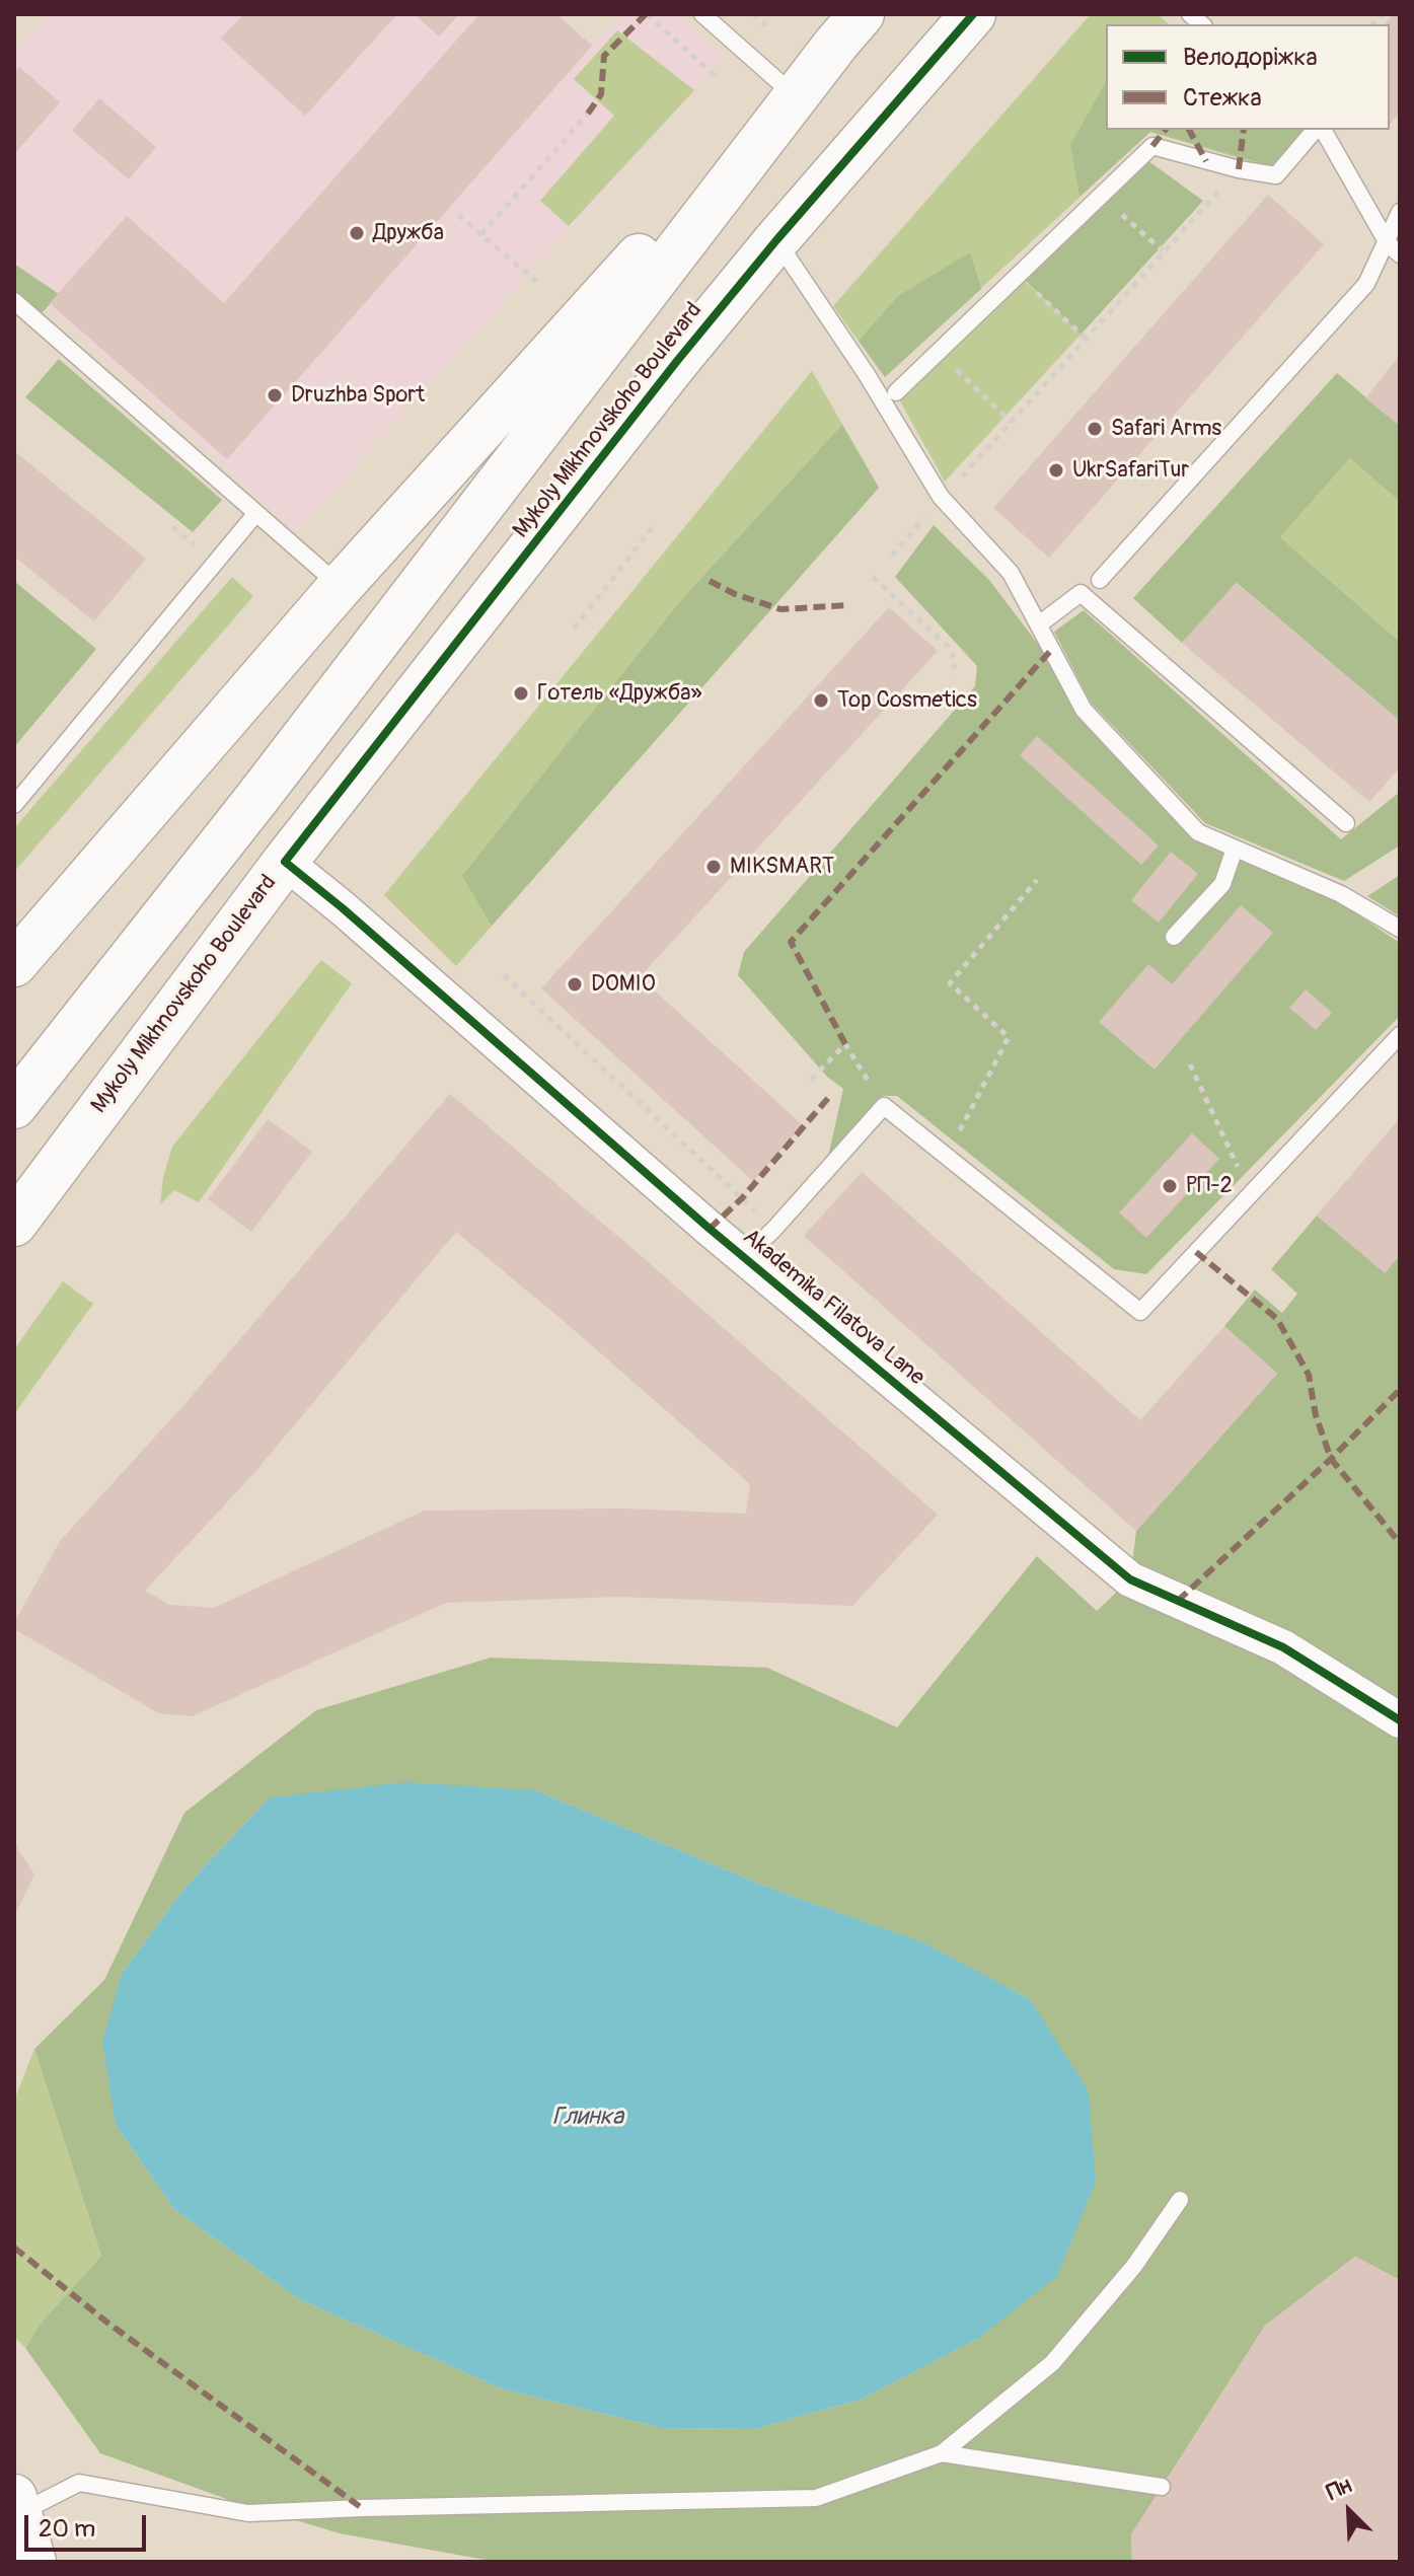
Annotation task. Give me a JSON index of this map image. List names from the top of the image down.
{
  "streets": {
    "main road": ["Mykoly Mikhnovskoho Boulevard"],
    "street": ["Akademika Filatova Lane"]
  },
  "crossings": [
    ["Mykoly Mikhnovskoho Boulevard", "Akademika Filatova Lane"]
  ],
  "water": ["Глинка"],
  "places": [
    "Дружба",
    "Druzhba Sport",
    "Safari Arms",
    "UkrSafariTur",
    "Готель «Дружба»",
    "Top Cosmetics",
    "MIKSMART",
    "DOMIO",
    "РП-2"
  ],
  "legend": ["Велодоріжка", "Стежка"],
  "scale_bar": "20 m",
  "north": "top left"
}
